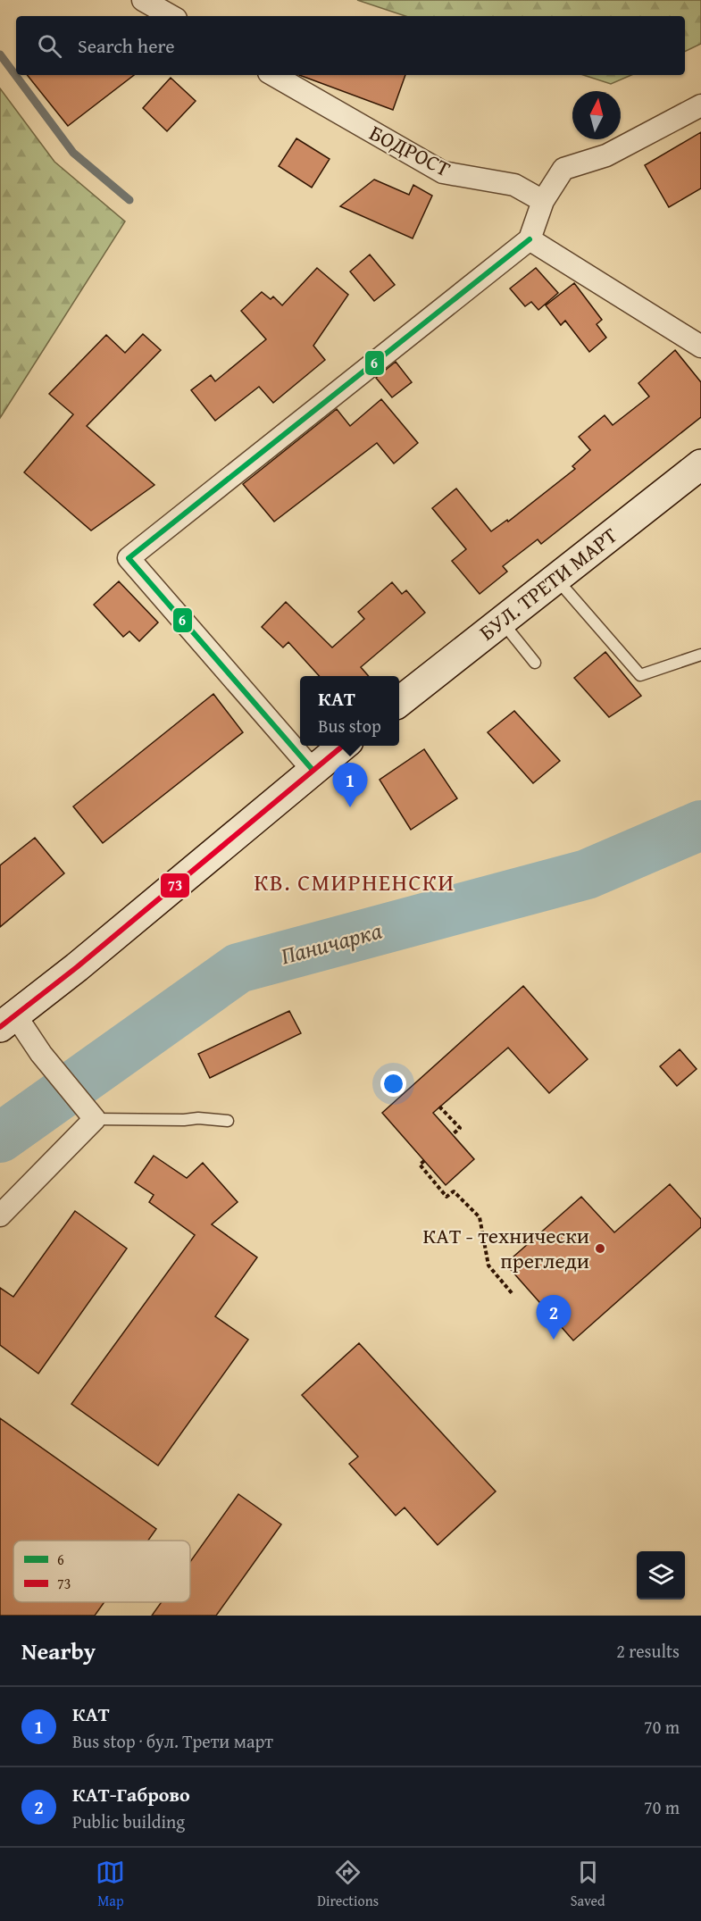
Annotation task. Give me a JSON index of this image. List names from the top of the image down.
{
  "streets": {
    "street": ["БОДРОСТ", "БУЛ. ТРЕТИ МАРТ"]
  },
  "districts": ["КВ. СМИРНЕНСКИ"],
  "water": ["Паничарка"],
  "places": ["КАТ - технически прегледи"],
  "lines": ["transit line 6", "transit line 73"],
  "legend": ["6", "73"],
  "north": "top",
  "page": {
    "search": "Search here",
    "popup": ["КАТ", "Bus stop"],
    "pins": ["1", "2"],
    "heading": ["Nearby", "2 results"],
    "list": [
      {
        "mark": "1",
        "name": "КАТ",
        "note": "Bus stop · бул. Трети март",
        "value": "70 m"
      },
      {
        "mark": "2",
        "name": "КАТ-Габрово",
        "note": "Public building",
        "value": "70 m"
      }
    ],
    "nav": ["Map", "Directions", "Saved"]
  }
}
